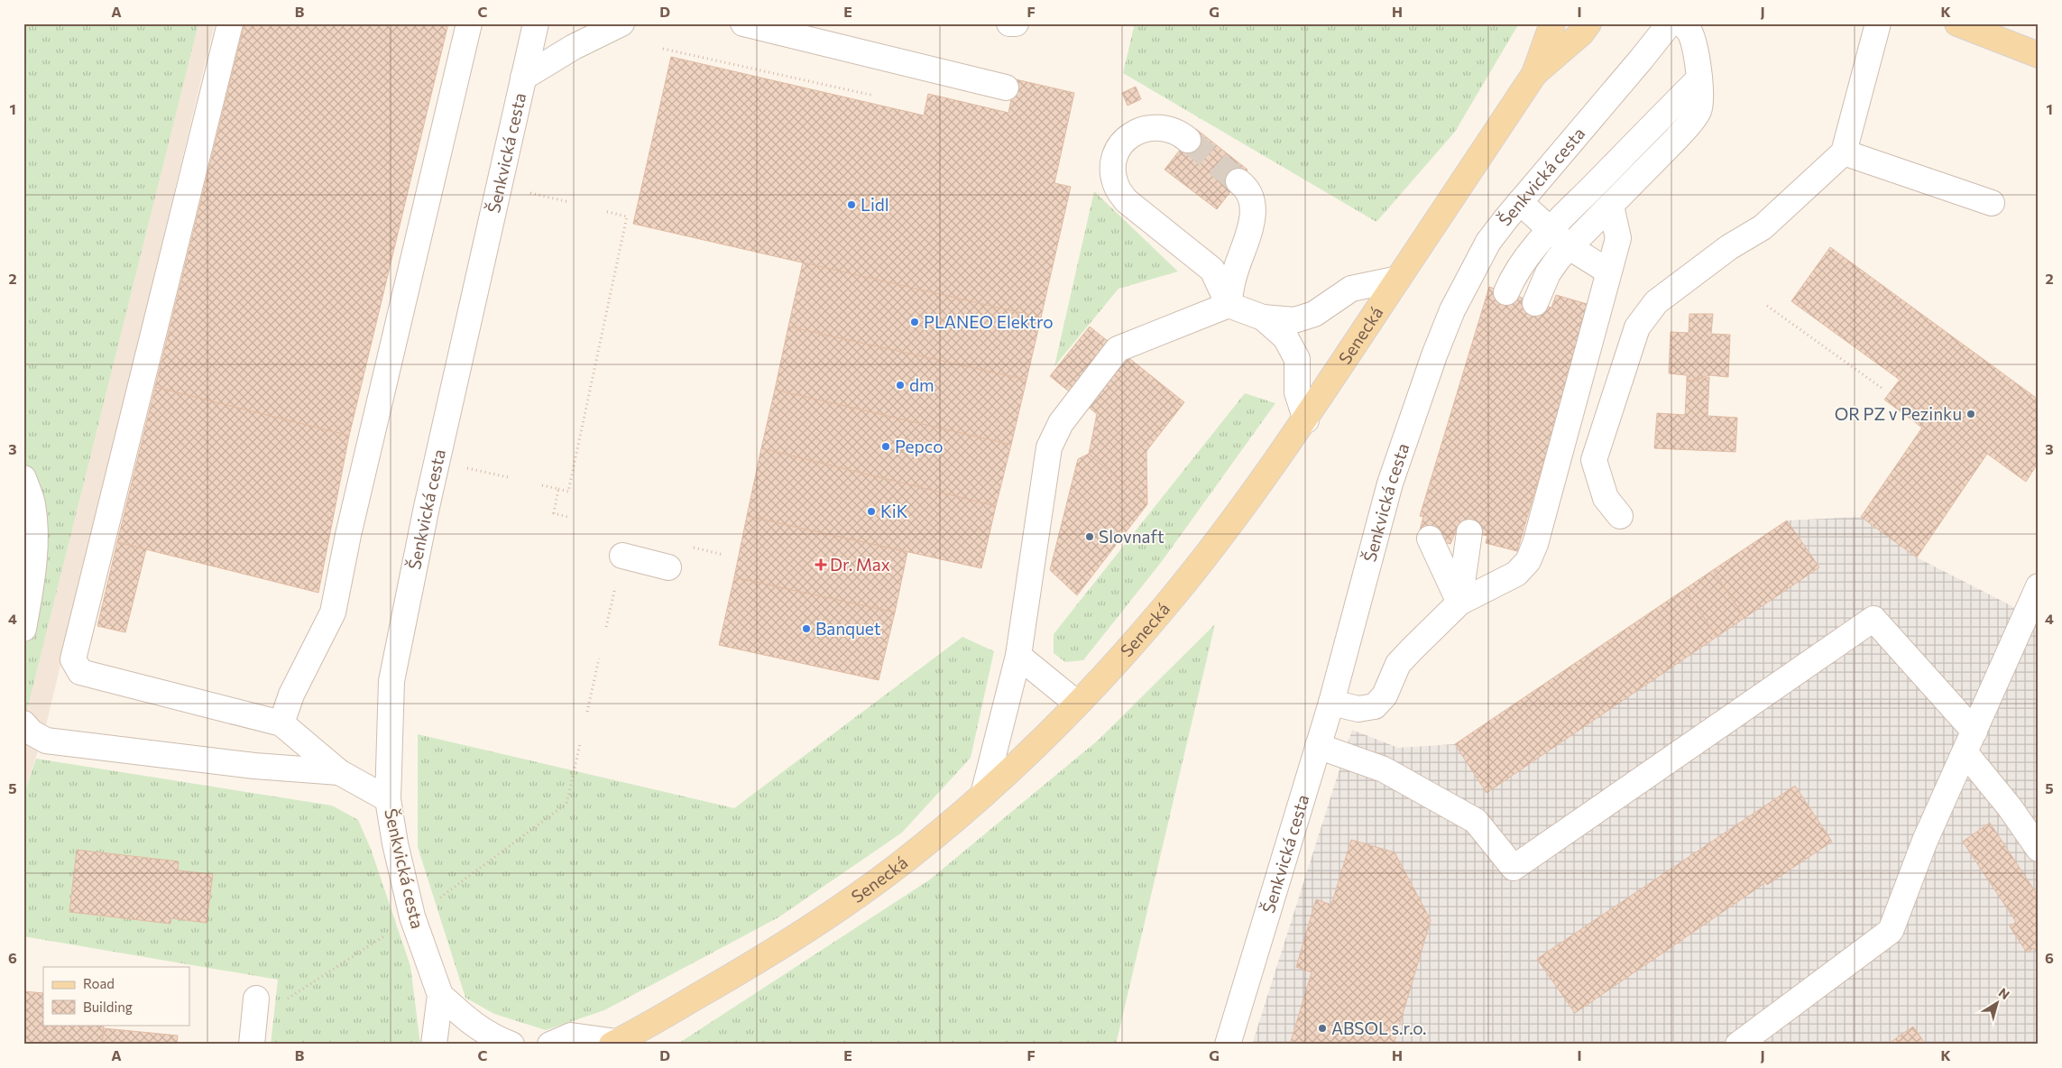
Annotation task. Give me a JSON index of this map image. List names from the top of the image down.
{
  "streets": {
    "main road": ["Senecká"],
    "street": ["Šenkvická cesta"]
  },
  "places": {
    "other": [
      "Lidl",
      "PLANEO Elektro",
      "dm",
      "OR PZ v Pezinku",
      "Pepco",
      "KiK",
      "Slovnaft",
      "Banquet",
      "ABSOL s.r.o."
    ],
    "health": ["Dr. Max"]
  },
  "legend": ["Road", "Building"],
  "north": "top right",
  "grid": {
    "columns": [
      "A",
      "B",
      "C",
      "D",
      "E",
      "F",
      "G",
      "H",
      "I",
      "J",
      "K"
    ],
    "rows": [
      "1",
      "2",
      "3",
      "4",
      "5",
      "6"
    ]
  }
}
